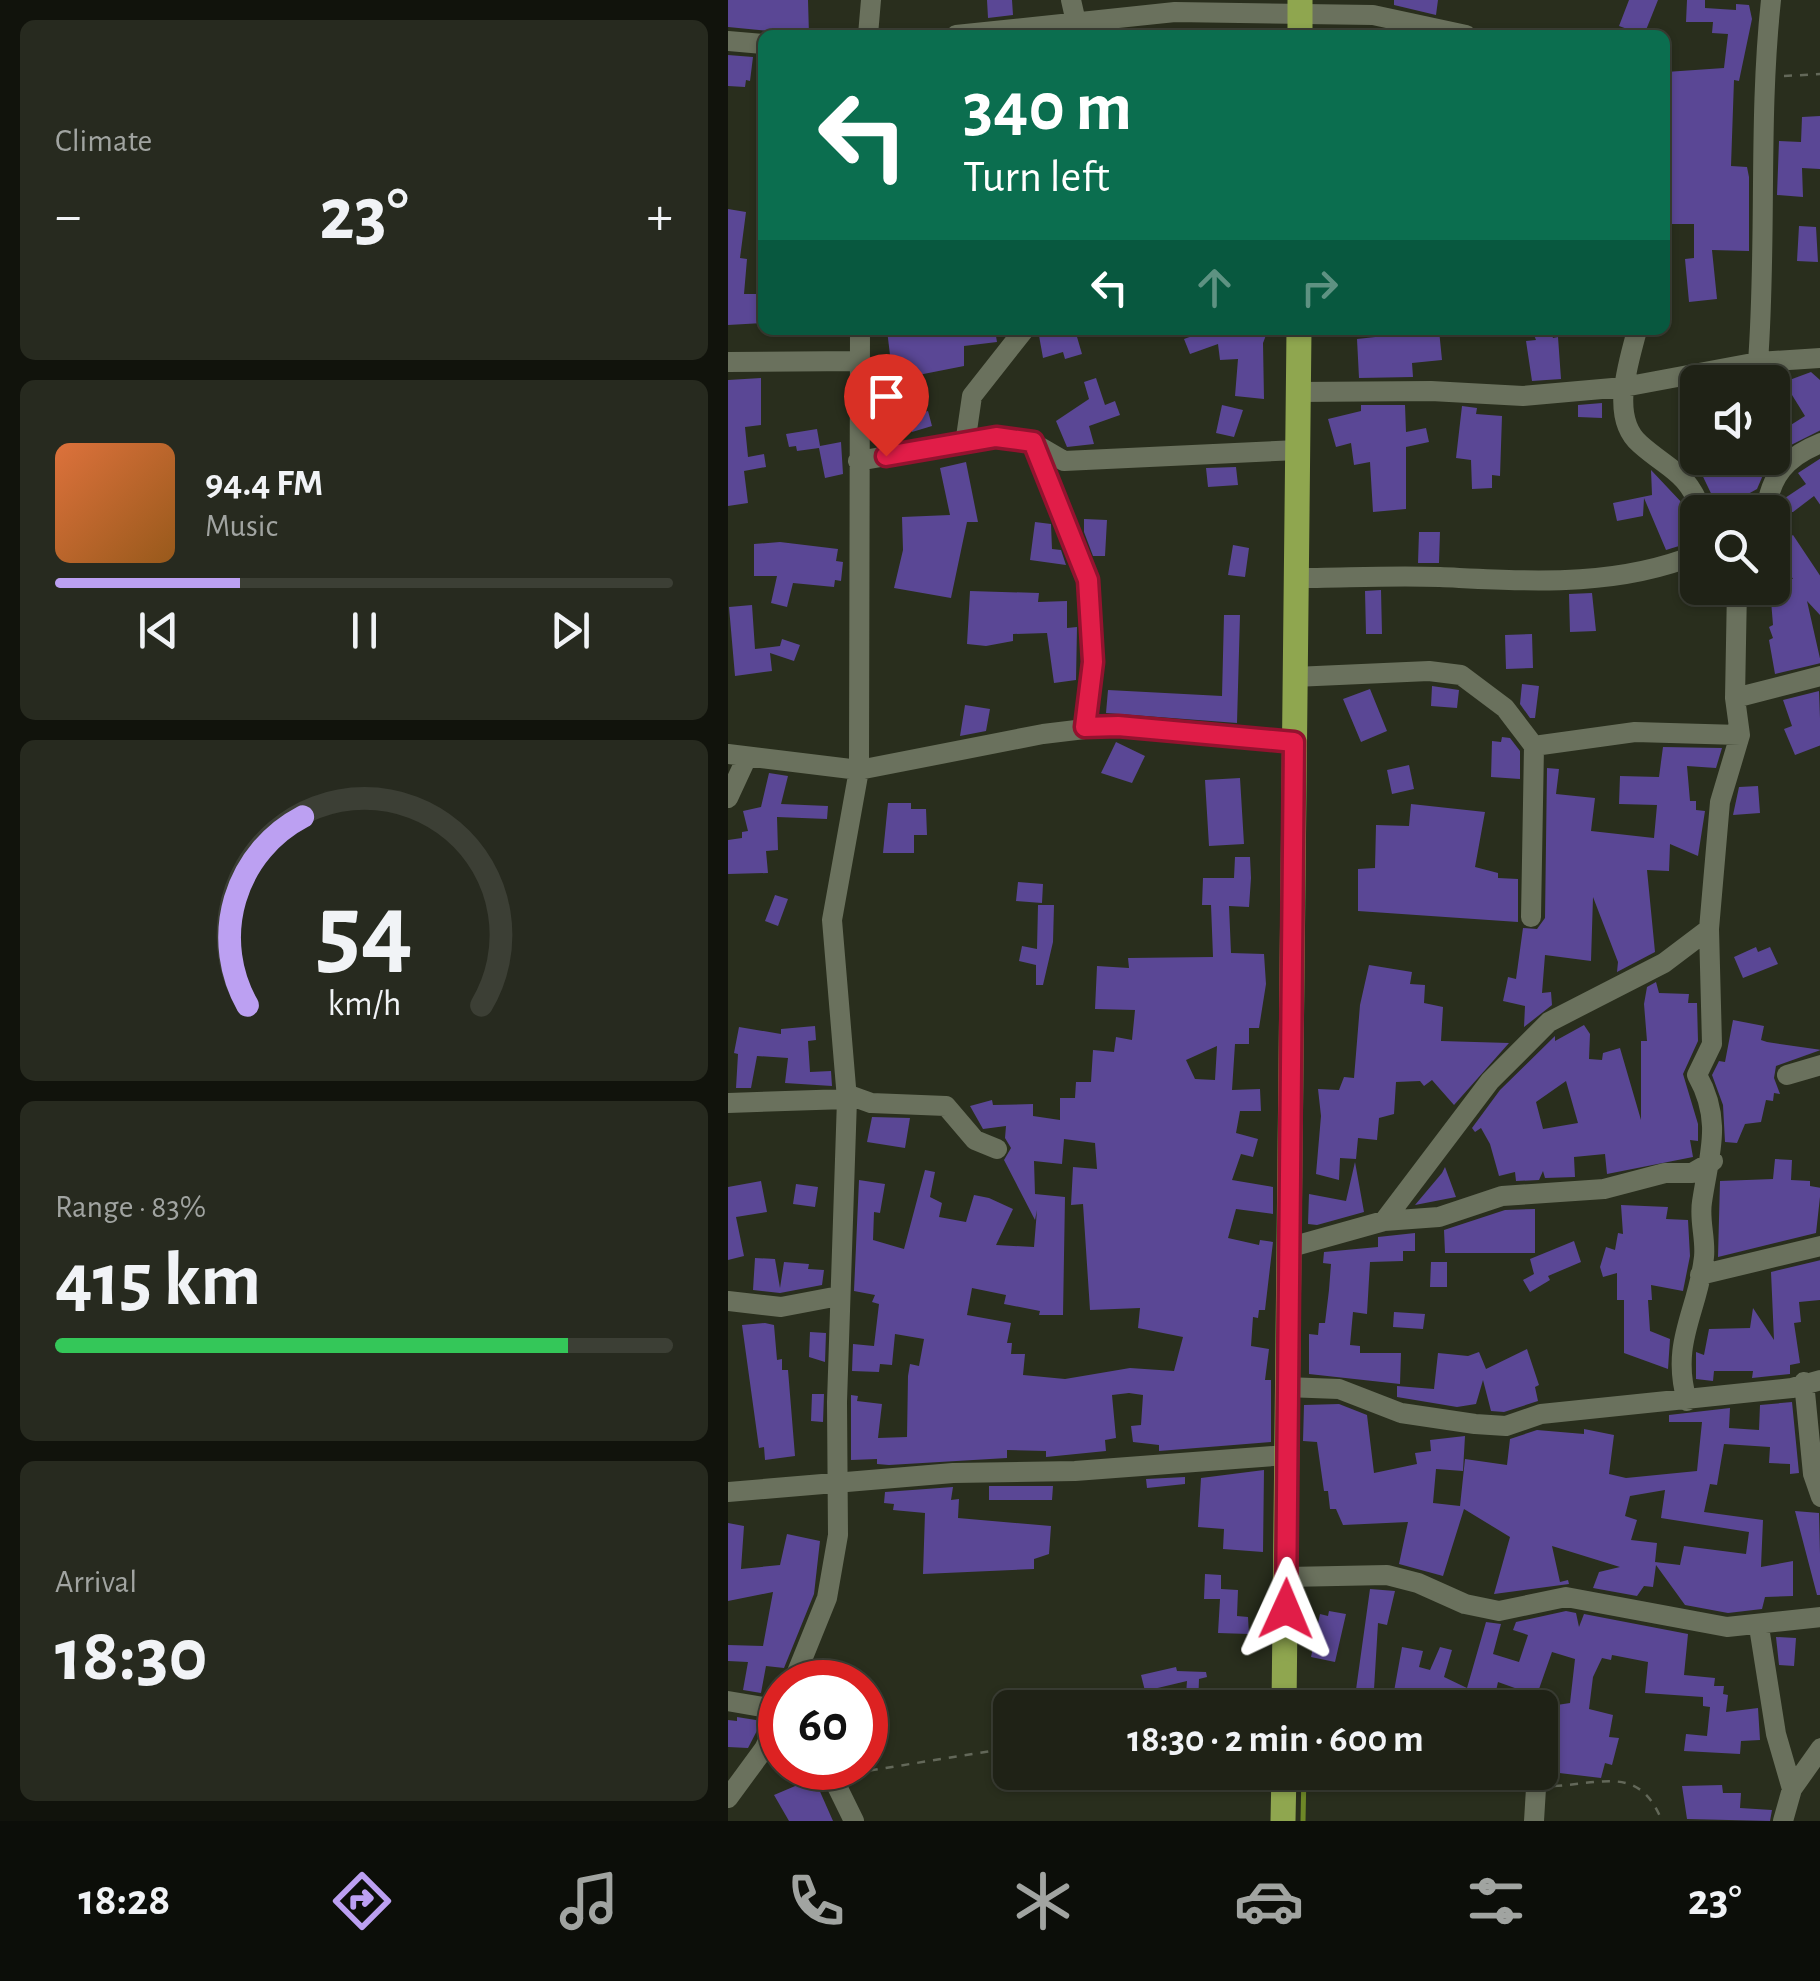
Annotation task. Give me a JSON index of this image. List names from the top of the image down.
{
  "page": {
    "tile": [
      "Climate",
      ["Range · 83%", "415 km"],
      ["Arrival", "18:30"]
    ],
    "turn": ["340 m", "Turn left"],
    "heat": ["−", "23°", "+"],
    "song": ["94.4 FM", "Music"],
    "limit": "60",
    "trip": "18:30 · 2 min · 600 m",
    "tabs": ["18:28", "23°"],
    "gauge": ["54", "km/h"]
  }
}
